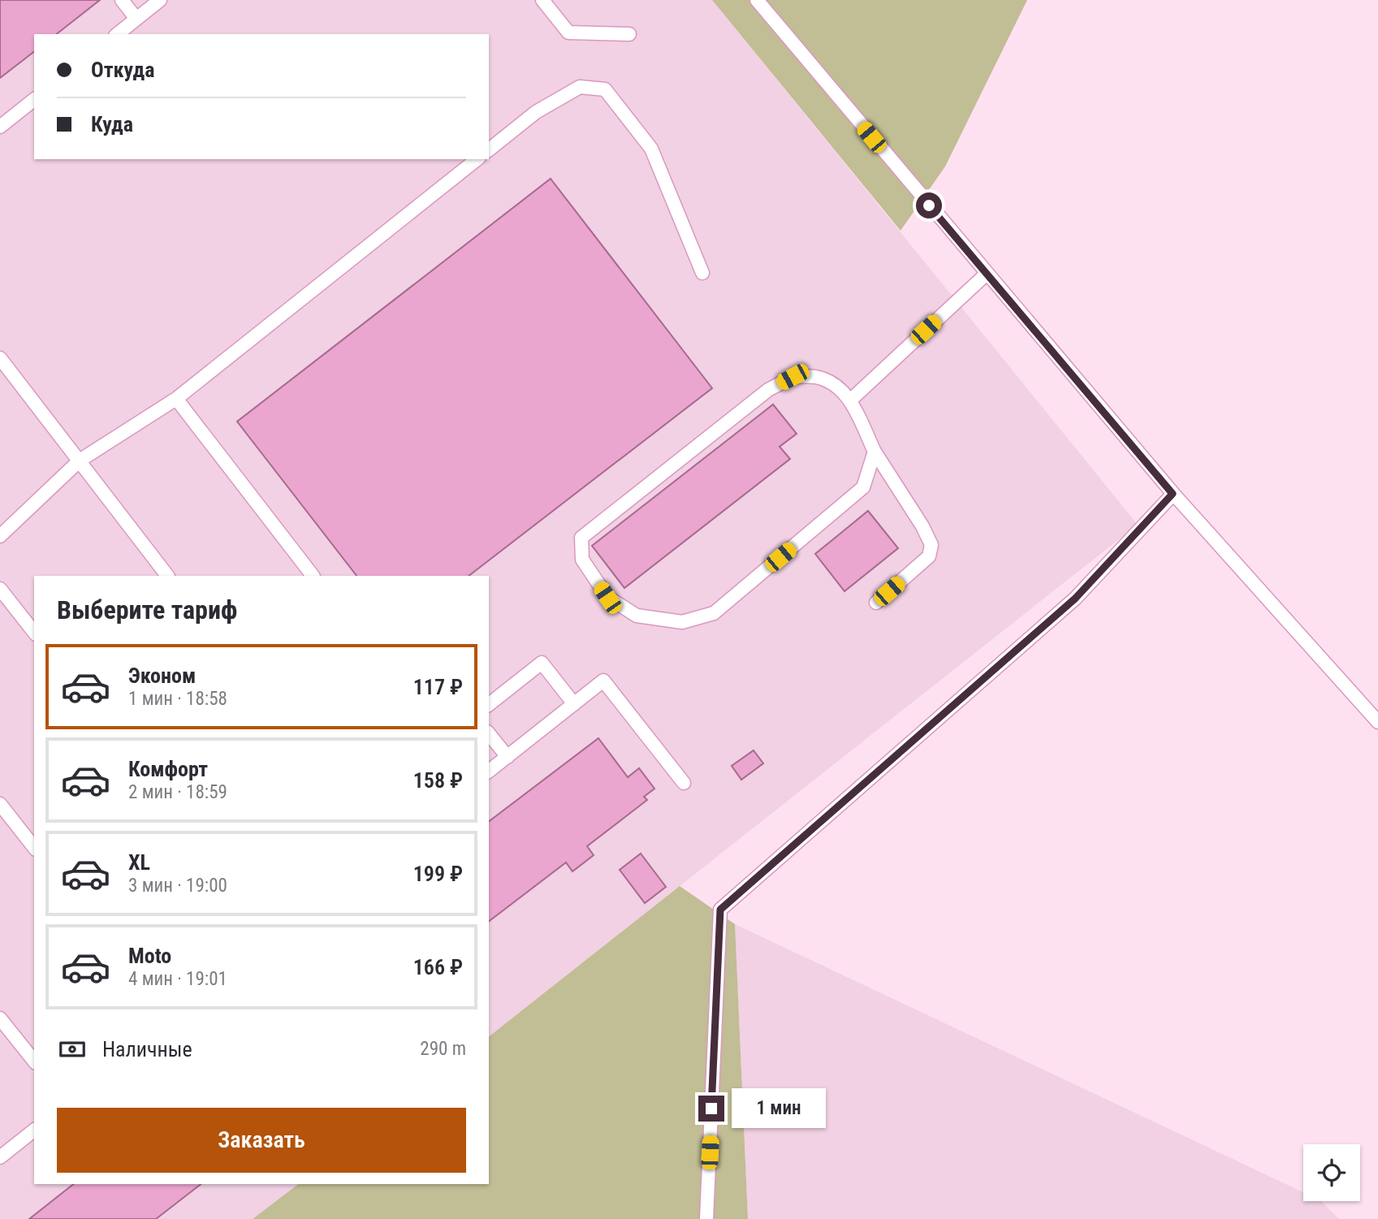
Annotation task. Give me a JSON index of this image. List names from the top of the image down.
{
  "page": {
    "banner": ["Откуда", "Куда"],
    "heading": "Выберите тариф",
    "list": [
      {
        "name": "Эконом",
        "note": "1 мин · 18:58",
        "value": "117 ₽"
      },
      {
        "name": "Комфорт",
        "note": "2 мин · 18:59",
        "value": "158 ₽"
      },
      {
        "name": "XL",
        "note": "3 мин · 19:00",
        "value": "199 ₽"
      },
      {
        "name": "Moto",
        "note": "4 мин · 19:01",
        "value": "166 ₽"
      }
    ],
    "pay": ["Наличные", "290 m"],
    "bubble": "1 мин",
    "buttons": "Заказать"
  }
}
